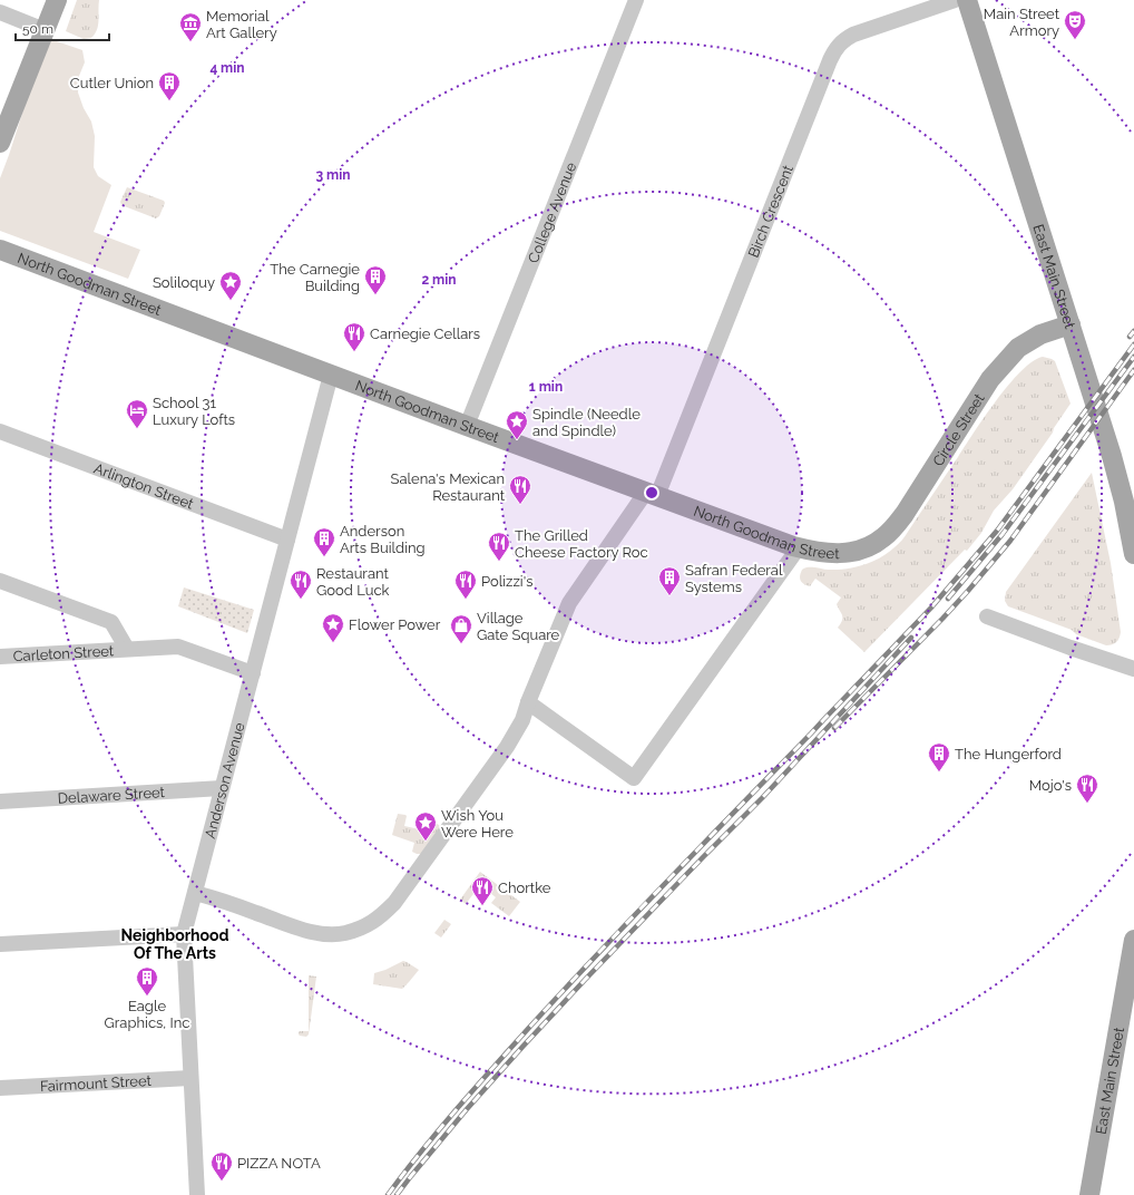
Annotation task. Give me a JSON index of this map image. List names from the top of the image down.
{
  "streets": {
    "main road": ["East Main Street", "North Goodman Street", "Circle Street"],
    "street": [
      "Birch Crescent",
      "College Avenue",
      "Arlington Street",
      "Carleton Street",
      "Anderson Avenue",
      "Delaware Street",
      "Fairmount Street"
    ]
  },
  "crossings": [
    ["Birch Crescent", "North Goodman Street"],
    ["Birch Crescent", "Anderson Avenue"],
    ["College Avenue", "North Goodman Street"],
    ["East Main Street", "Circle Street"],
    ["North Goodman Street", "Circle Street"],
    ["North Goodman Street", "Anderson Avenue"],
    ["Arlington Street", "Anderson Avenue"],
    ["Carleton Street", "Anderson Avenue"],
    ["Anderson Avenue", "Delaware Street"],
    ["Anderson Avenue", "Fairmount Street"]
  ],
  "districts": ["Neighborhood Of The Arts"],
  "places": {
    "theatre": ["Main Street Armory"],
    "museum": ["Memorial Art Gallery"],
    "building": [
      "Cutler Union",
      "The Carnegie Building",
      "Anderson Arts Building",
      "Safran Federal Systems",
      "The Hungerford",
      "Eagle Graphics, Inc"
    ],
    "place": [
      "Soliloquy",
      "Spindle (Needle and Spindle)",
      "Flower Power",
      "Wish You Were Here"
    ],
    "restaurant": [
      "Carnegie Cellars",
      "Salena's Mexican Restaurant",
      "The Grilled Cheese Factory Roc",
      "Restaurant Good Luck",
      "Polizzi's",
      "Mojo's",
      "Chortke",
      "PIZZA NOTA"
    ],
    "hotel": ["School 31 Luxury Lofts"],
    "shop": ["Village Gate Square"]
  },
  "scale_bar": "50 m",
  "rings": [
    "4 min",
    "3 min",
    "2 min",
    "1 min"
  ]
}
